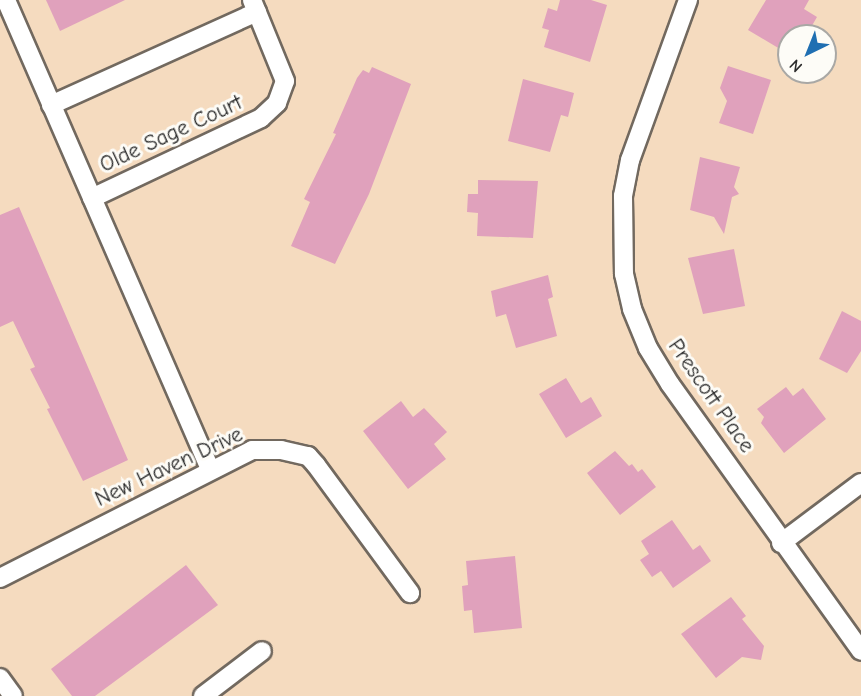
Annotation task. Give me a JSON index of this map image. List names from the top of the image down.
{
  "streets": {
    "street": ["Olde Sage Court", "Prescott Place", "New Haven Drive"]
  },
  "crossings": [
    ["Olde Sage Court", "New Haven Drive"]
  ],
  "north": "bottom left"
}
